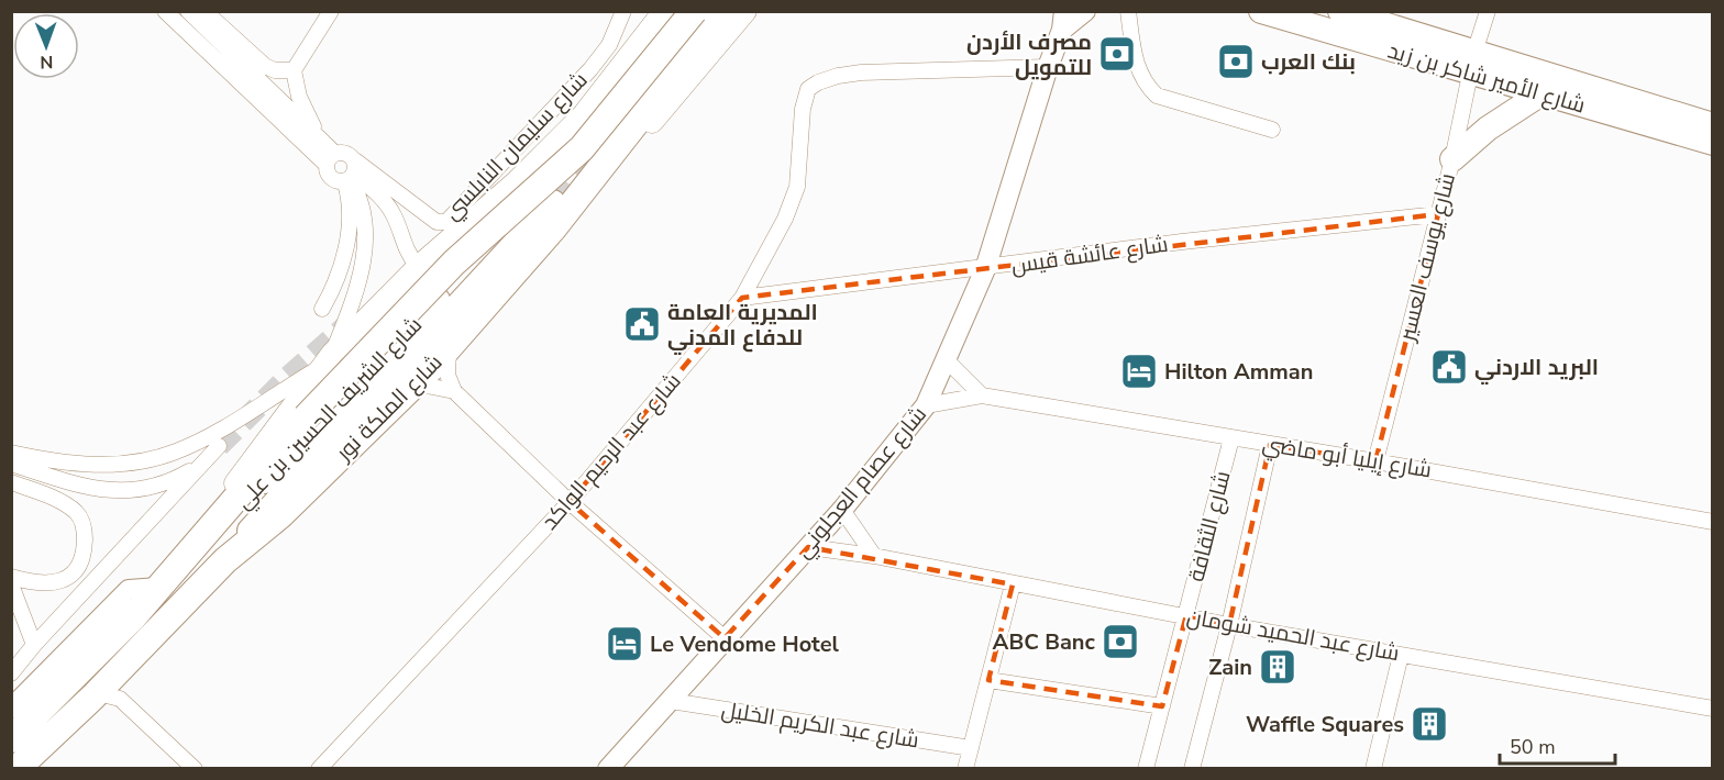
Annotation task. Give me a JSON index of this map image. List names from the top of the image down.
{
  "streets": {
    "highway": ["شارع الملكة نور"],
    "main road": ["شارع الأمير شاكر بن زيد", "شارع الشريف الحسين بن علي"],
    "street": [
      "شارع سليمان النابلسي",
      "شارع عائشة قيس",
      "شارع يوسف العسير",
      "شارع عبد الرحيم الواكد",
      "شارع إيليا أبو ماضي",
      "شارع عصام العجلوني",
      "شارع الثقافة",
      "شارع عبد الحميد شومان",
      "شارع عبد الكريم الخليل"
    ]
  },
  "crossings": [
    ["شارع الأمير شاكر بن زيد", "شارع يوسف العسير"],
    ["شارع عائشة قيس", "شارع يوسف العسير"],
    ["شارع عائشة قيس", "شارع عبد الرحيم الواكد"],
    ["شارع عائشة قيس", "شارع عصام العجلوني"],
    ["شارع يوسف العسير", "شارع إيليا أبو ماضي"],
    ["شارع الملكة نور", "شارع الشريف الحسين بن علي"],
    ["شارع عبد الرحيم الواكد", "شارع عصام العجلوني"],
    ["شارع إيليا أبو ماضي", "شارع عصام العجلوني"],
    ["شارع إيليا أبو ماضي", "شارع الثقافة"],
    ["شارع عصام العجلوني", "شارع عبد الحميد شومان"],
    ["شارع عصام العجلوني", "شارع عبد الكريم الخليل"],
    ["شارع الثقافة", "شارع عبد الحميد شومان"]
  ],
  "places": {
    "bank": ["مصرف الأردن للتمويل", "بنك العرب", "ABC Banc"],
    "public building": ["المديرية العامة للدفاع المدني", "البريد الاردني"],
    "hotel": ["Hilton Amman", "Le Vendome Hotel"],
    "building": ["Zain", "Waffle Squares"]
  },
  "scale_bar": "50 m",
  "north": "bottom"
}
